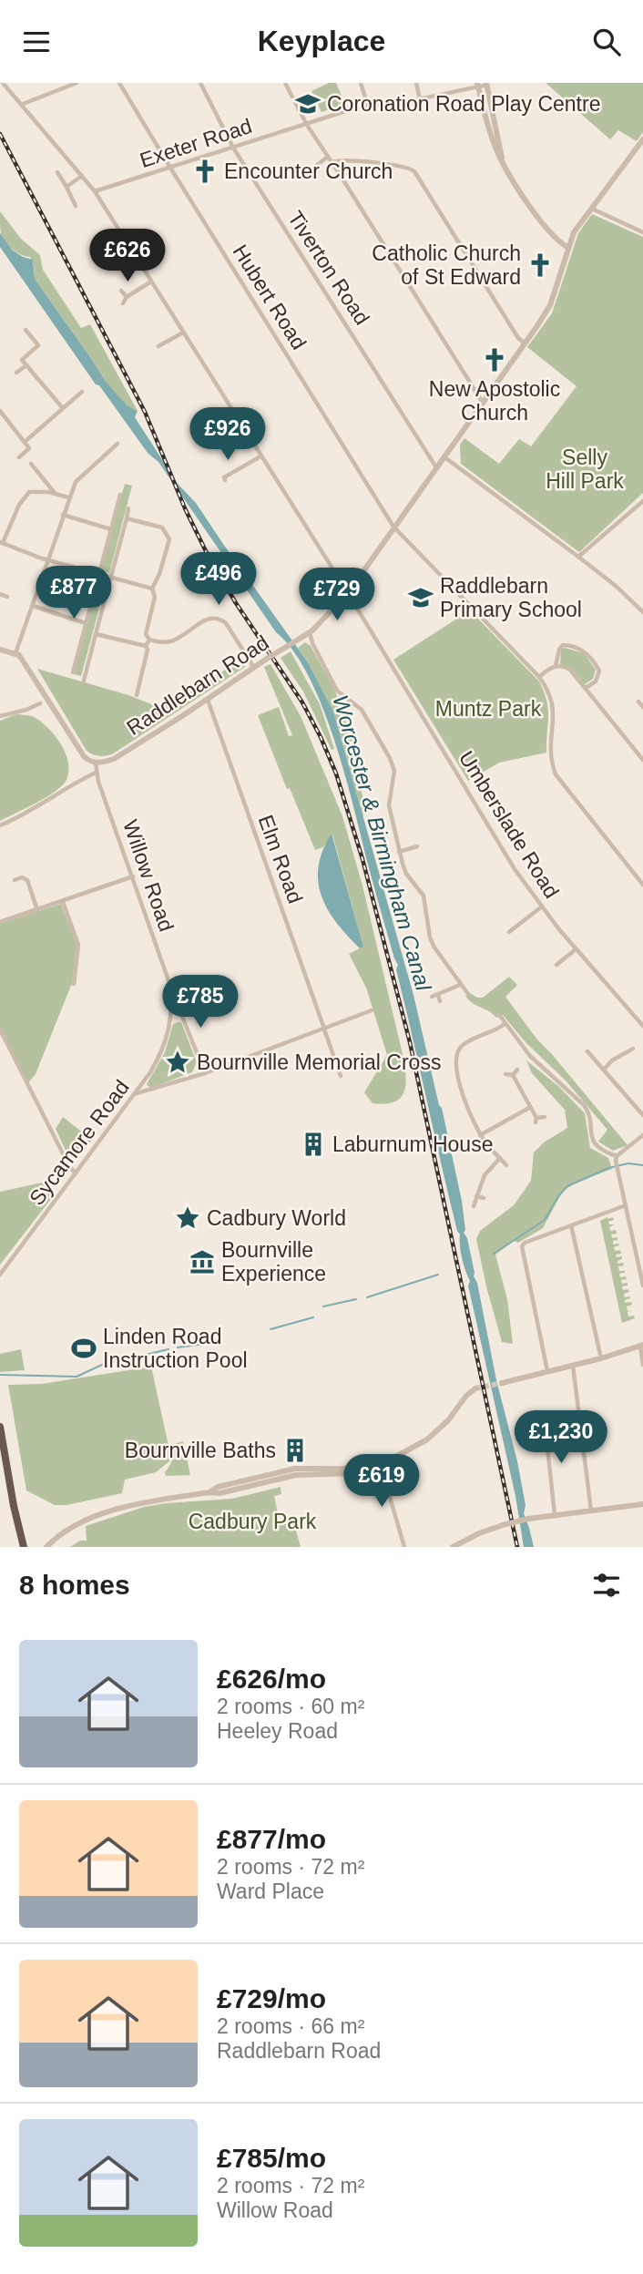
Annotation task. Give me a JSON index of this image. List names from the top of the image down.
{
  "streets": {
    "street": [
      "Exeter Road",
      "Tiverton Road",
      "Hubert Road",
      "Raddlebarn Road",
      "Umberslade Road",
      "Elm Road",
      "Willow Road",
      "Sycamore Road"
    ]
  },
  "crossings": [
    ["Exeter Road", "Tiverton Road"],
    ["Exeter Road", "Hubert Road"],
    ["Exeter Road", "Umberslade Road"],
    ["Tiverton Road", "Raddlebarn Road"],
    ["Hubert Road", "Raddlebarn Road"],
    ["Raddlebarn Road", "Umberslade Road"],
    ["Raddlebarn Road", "Elm Road"],
    ["Raddlebarn Road", "Willow Road"],
    ["Willow Road", "Sycamore Road"]
  ],
  "water": ["Worcester & Birmingham Canal"],
  "parks": ["Selly Hill Park", "Muntz Park", "Cadbury Park"],
  "places": {
    "school or university": ["Coronation Road Play Centre", "Raddlebarn Primary School"],
    "church": ["Encounter Church", "Catholic Church of St Edward", "New Apostolic Church"],
    "place": ["Bournville Memorial Cross", "Cadbury World"],
    "building": ["Laburnum House", "Bournville Baths"],
    "museum": ["Bournville Experience"],
    "sports": ["Linden Road Instruction Pool"]
  },
  "page": {
    "header": "Keyplace",
    "price": [
      "£626",
      "£926",
      "£496",
      "£877",
      "£729",
      "£785",
      "£1,230",
      "£619"
    ],
    "heading": "8 homes",
    "list": [
      {
        "name": "£626/mo",
        "note": "2 rooms · 60 m² · Heeley Road"
      },
      {
        "name": "£877/mo",
        "note": "2 rooms · 72 m² · Ward Place"
      },
      {
        "name": "£729/mo",
        "note": "2 rooms · 66 m² · Raddlebarn Road"
      },
      {
        "name": "£785/mo",
        "note": "2 rooms · 72 m² · Willow Road"
      }
    ]
  }
}
